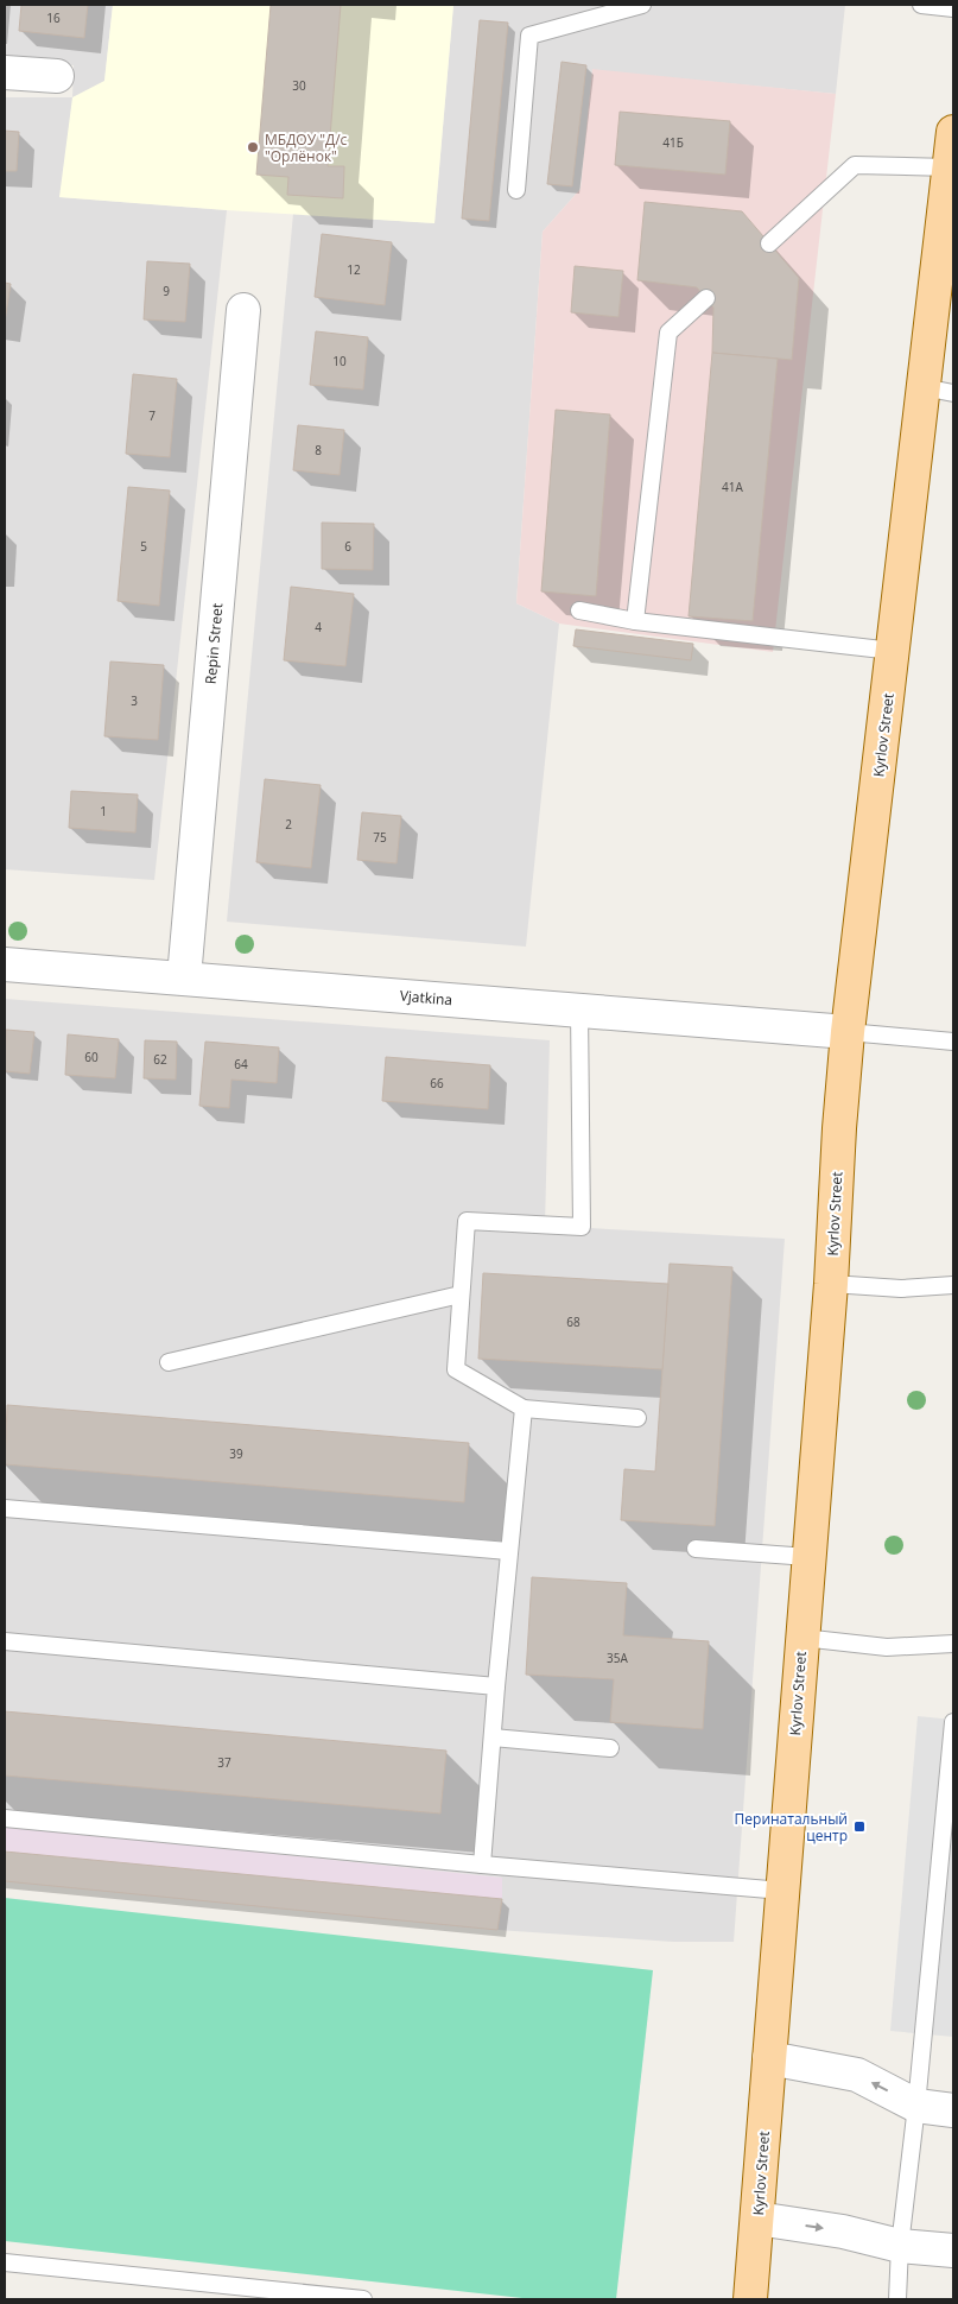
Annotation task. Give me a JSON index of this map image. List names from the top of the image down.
{
  "streets": {
    "main road": ["Kyrlov Street"],
    "street": ["Repin Street", "Vjatkina"]
  },
  "crossings": [
    ["Repin Street", "Vjatkina"],
    ["Kyrlov Street", "Vjatkina"]
  ],
  "places": {
    "other": ["МБДОУ \"Д/с \"Орлёнок\""],
    "transit": ["Перинатальный центр"]
  },
  "house_numbers": [
    "16",
    "30",
    "41Б",
    "12",
    "9",
    "10",
    "7",
    "8",
    "41А",
    "5",
    "6",
    "4",
    "3",
    "1",
    "2",
    "75",
    "60",
    "62",
    "64",
    "66",
    "68",
    "39",
    "35А",
    "37"
  ]
}
